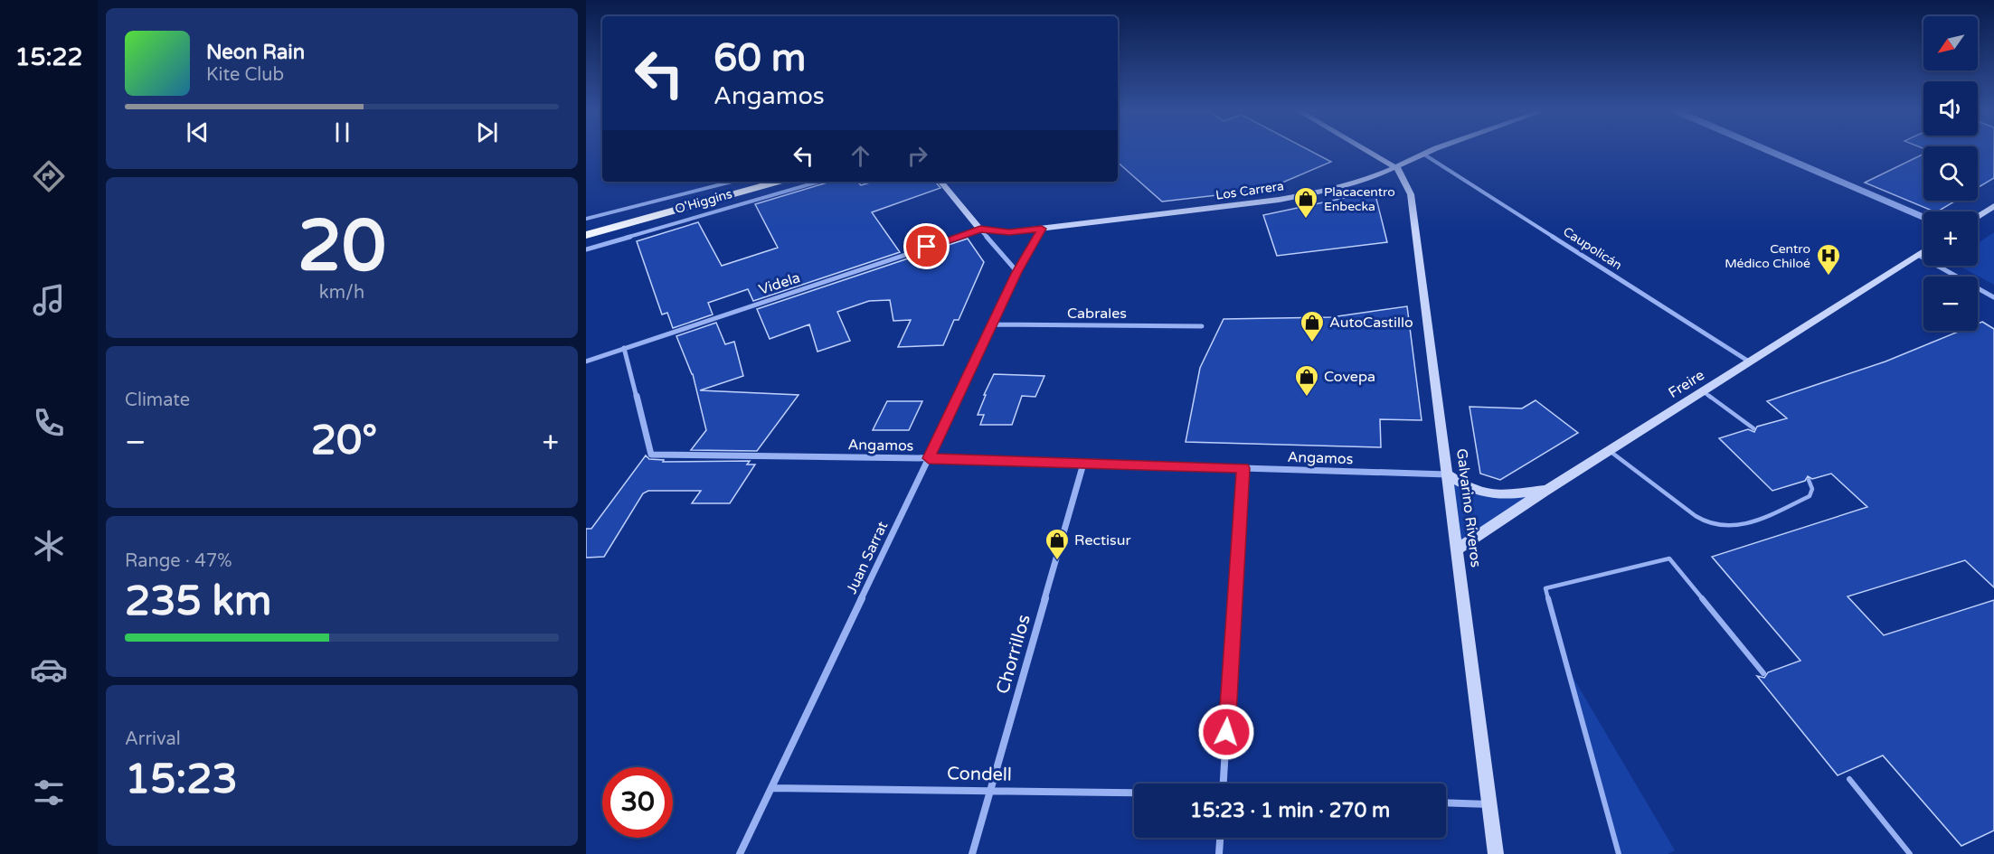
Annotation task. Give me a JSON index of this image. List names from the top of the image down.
{
  "streets": {
    "highway": ["O'Higgins"],
    "main road": ["Los Carrera", "Freire", "Galvarino Riveros"],
    "street": [
      "Caupolicán",
      "Videla",
      "Cabrales",
      "Angamos",
      "Juan Sarrat",
      "Chorrillos",
      "Condell"
    ]
  },
  "crossings": [
    ["Los Carrera", "Caupolicán"],
    ["Los Carrera", "Videla"],
    ["Los Carrera", "Galvarino Riveros"],
    ["Los Carrera", "Juan Sarrat"],
    ["Caupolicán", "Freire"],
    ["Videla", "Angamos"],
    ["Cabrales", "Juan Sarrat"],
    ["Freire", "Galvarino Riveros"],
    ["Angamos", "Galvarino Riveros"],
    ["Angamos", "Juan Sarrat"],
    ["Angamos", "Chorrillos"],
    ["Juan Sarrat", "Condell"],
    ["Chorrillos", "Condell"]
  ],
  "places": {
    "shop": [
      "Placacentro Enbecka",
      "AutoCastillo",
      "Covepa",
      "Rectisur"
    ],
    "hospital": ["Centro Médico Chiloé"]
  },
  "north": "bottom left",
  "page": {
    "tabs": "15:22",
    "map_buttons": ["+", "−"],
    "turn": ["60 m", "Angamos"],
    "song": ["Neon Rain", "Kite Club"],
    "tile": [
      ["20", "km/h"],
      "Climate",
      ["Range · 47%", "235 km"],
      ["Arrival", "15:23"]
    ],
    "heat": ["−", "20°", "+"],
    "limit": "30",
    "trip": "15:23 · 1 min · 270 m"
  }
}
